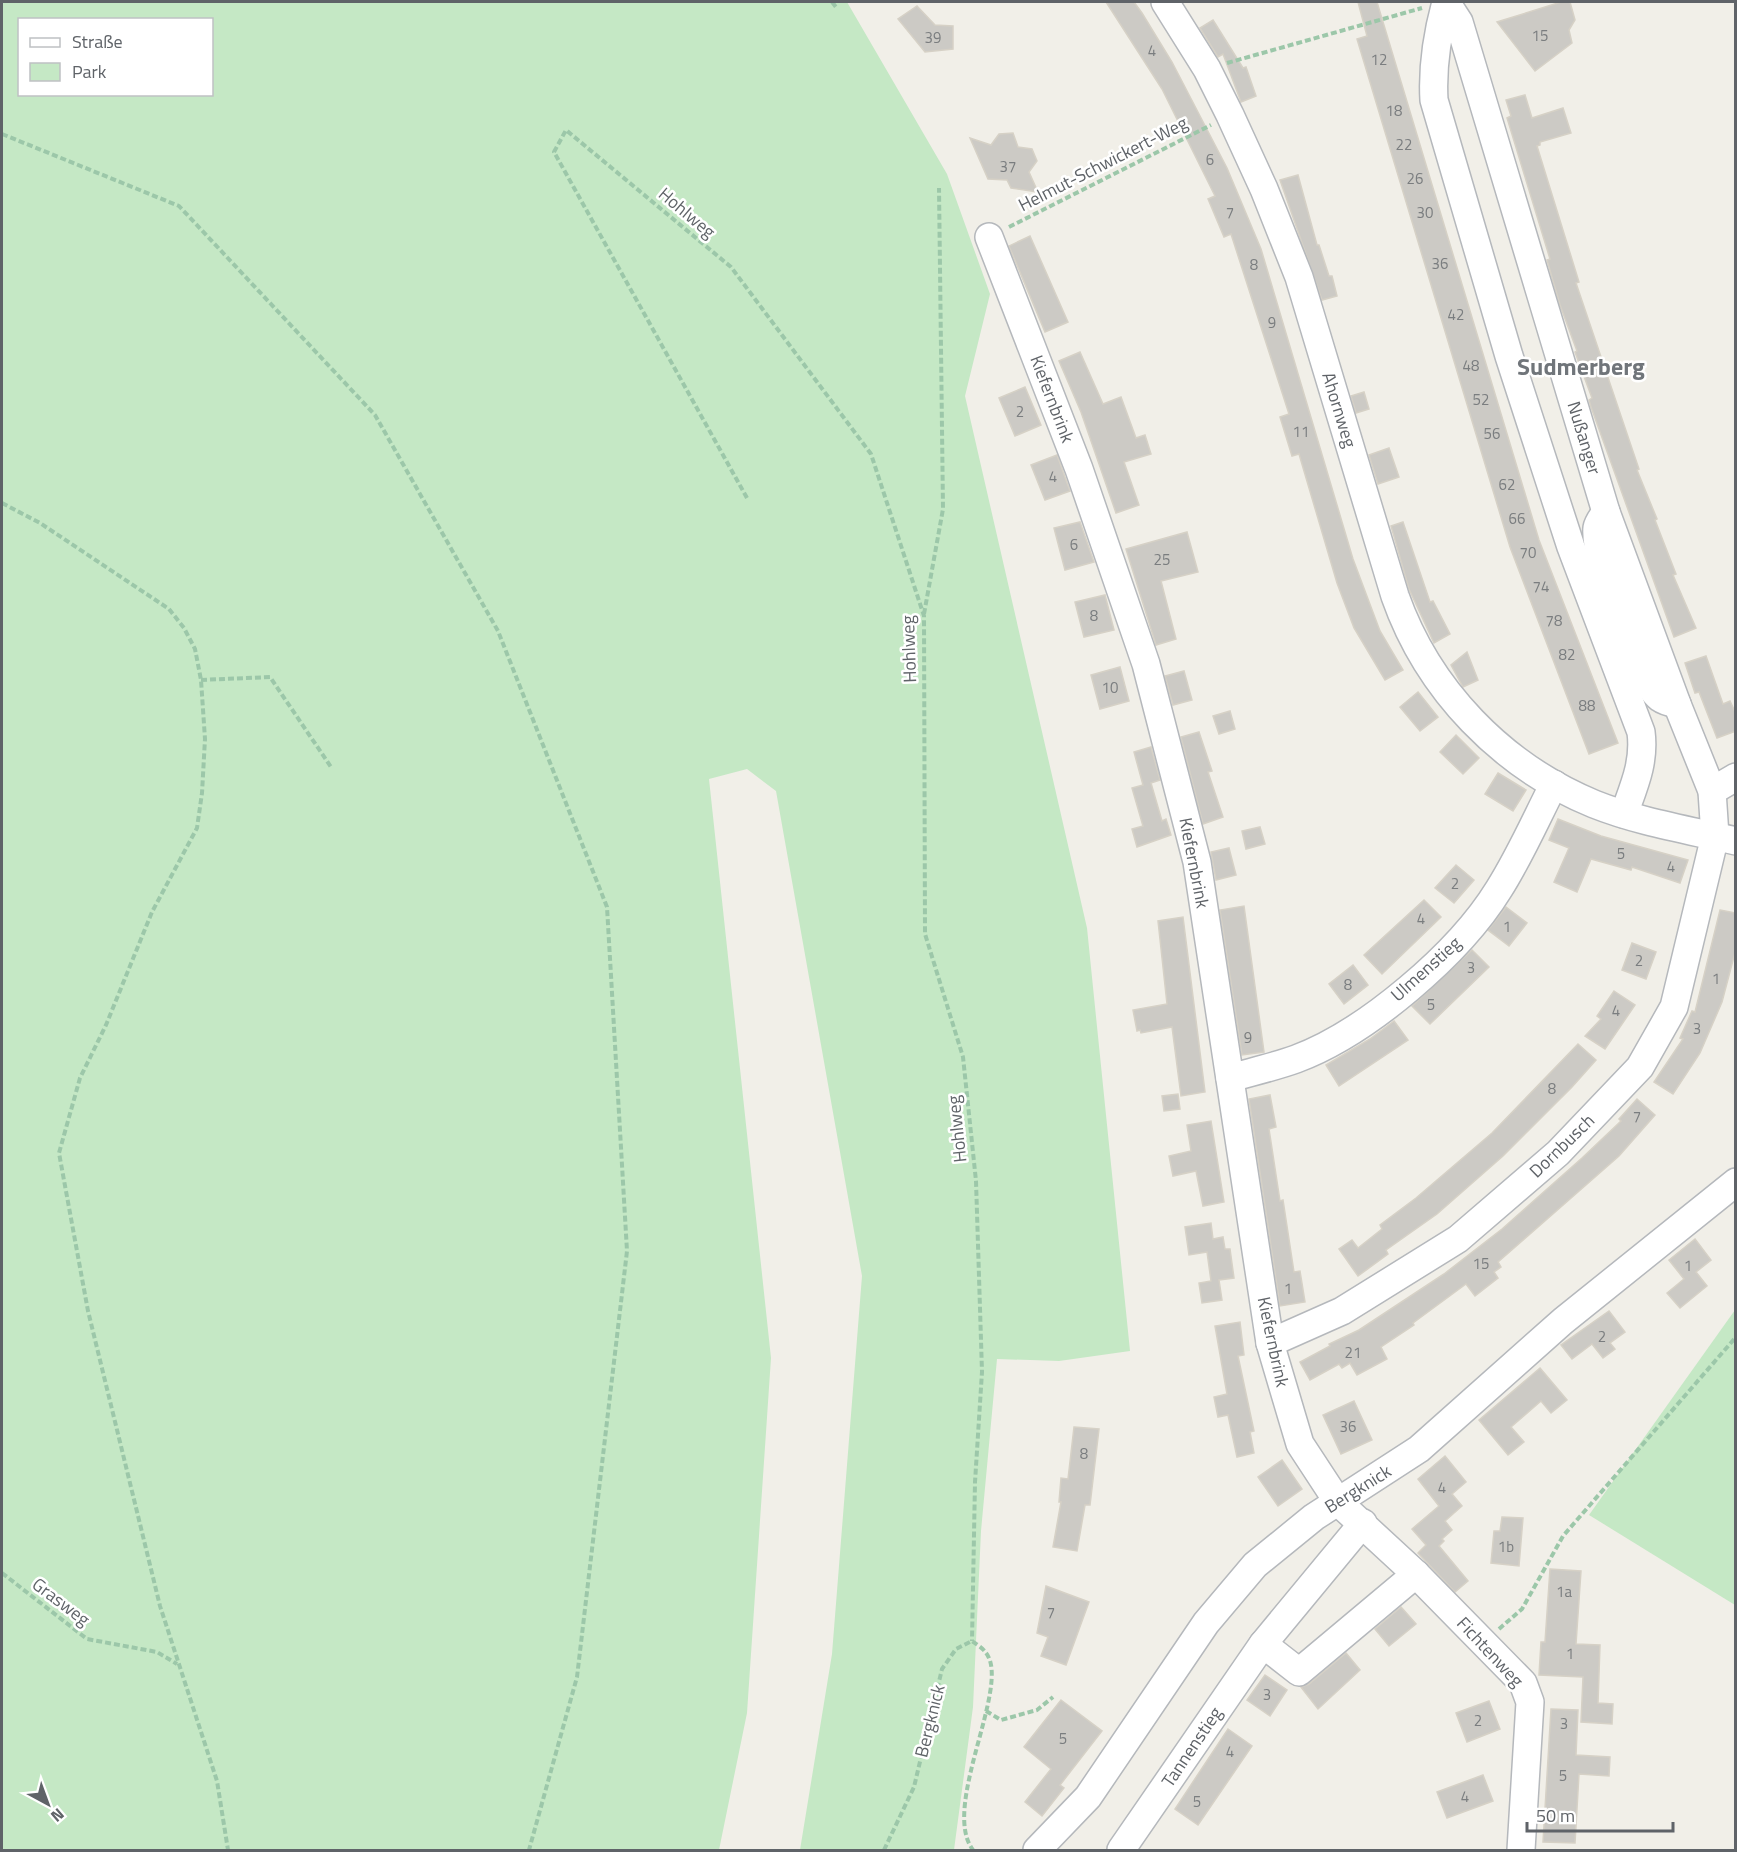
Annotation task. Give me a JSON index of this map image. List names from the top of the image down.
{
  "streets": {
    "street": [
      "Kiefernbrink",
      "Ahornweg",
      "Nußanger",
      "Ulmenstieg",
      "Dornbusch",
      "Bergknick",
      "Fichtenweg",
      "Tannenstieg"
    ],
    "path": ["Helmut-Schwickert-Weg", "Hohlweg", "Grasweg"]
  },
  "crossings": [
    ["Helmut-Schwickert-Weg", "Kiefernbrink"],
    ["Helmut-Schwickert-Weg", "Ahornweg"],
    ["Hohlweg", "Bergknick"],
    ["Kiefernbrink", "Ulmenstieg"],
    ["Kiefernbrink", "Dornbusch"],
    ["Kiefernbrink", "Bergknick"],
    ["Kiefernbrink", "Fichtenweg"],
    ["Ahornweg", "Nußanger"],
    ["Ahornweg", "Ulmenstieg"],
    ["Ahornweg", "Dornbusch"],
    ["Nußanger", "Dornbusch"],
    ["Bergknick", "Fichtenweg"],
    ["Fichtenweg", "Tannenstieg"]
  ],
  "districts": ["Sudmerberg"],
  "house_numbers": [
    "15",
    "39",
    "4",
    "12",
    "18",
    "22",
    "6",
    "37",
    "26",
    "7",
    "30",
    "36",
    "8",
    "42",
    "9",
    "48",
    "52",
    "2",
    "11",
    "56",
    "4",
    "62",
    "66",
    "6",
    "70",
    "25",
    "74",
    "8",
    "78",
    "82",
    "10",
    "88",
    "5",
    "4",
    "2",
    "4",
    "1",
    "2",
    "3",
    "1",
    "8",
    "5",
    "4",
    "3",
    "9",
    "8",
    "7",
    "15",
    "1",
    "1",
    "2",
    "21",
    "36",
    "8",
    "4",
    "1b",
    "1a",
    "7",
    "1",
    "3",
    "2",
    "3",
    "5",
    "4",
    "5",
    "4",
    "5"
  ],
  "legend": ["Straße", "Park"],
  "scale_bar": "50 m",
  "north": "bottom right"
}
